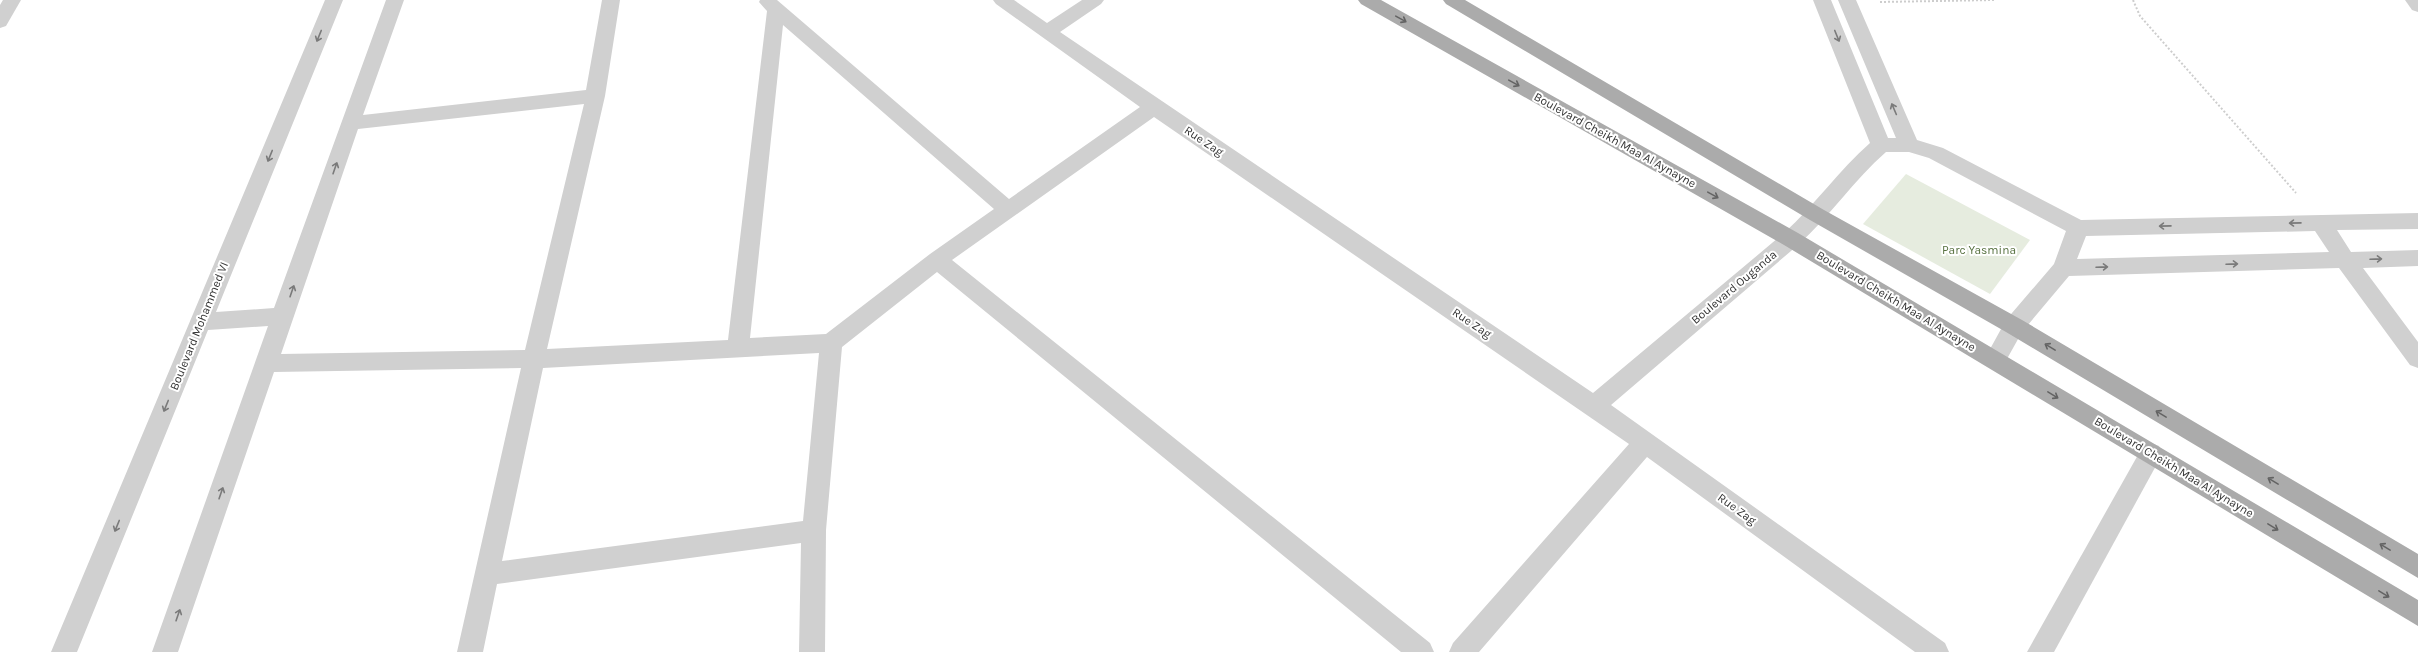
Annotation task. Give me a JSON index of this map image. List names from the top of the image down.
{
  "streets": {
    "main road": ["Boulevard Cheikh Maa Al Aynayne"],
    "street": ["Rue Zag", "Boulevard Ouganda", "Boulevard Mohammed VI"]
  },
  "crossings": [
    ["Boulevard Cheikh Maa Al Aynayne", "Boulevard Ouganda"],
    ["Rue Zag", "Boulevard Ouganda"]
  ],
  "parks": ["Parc Yasmina"]
}
